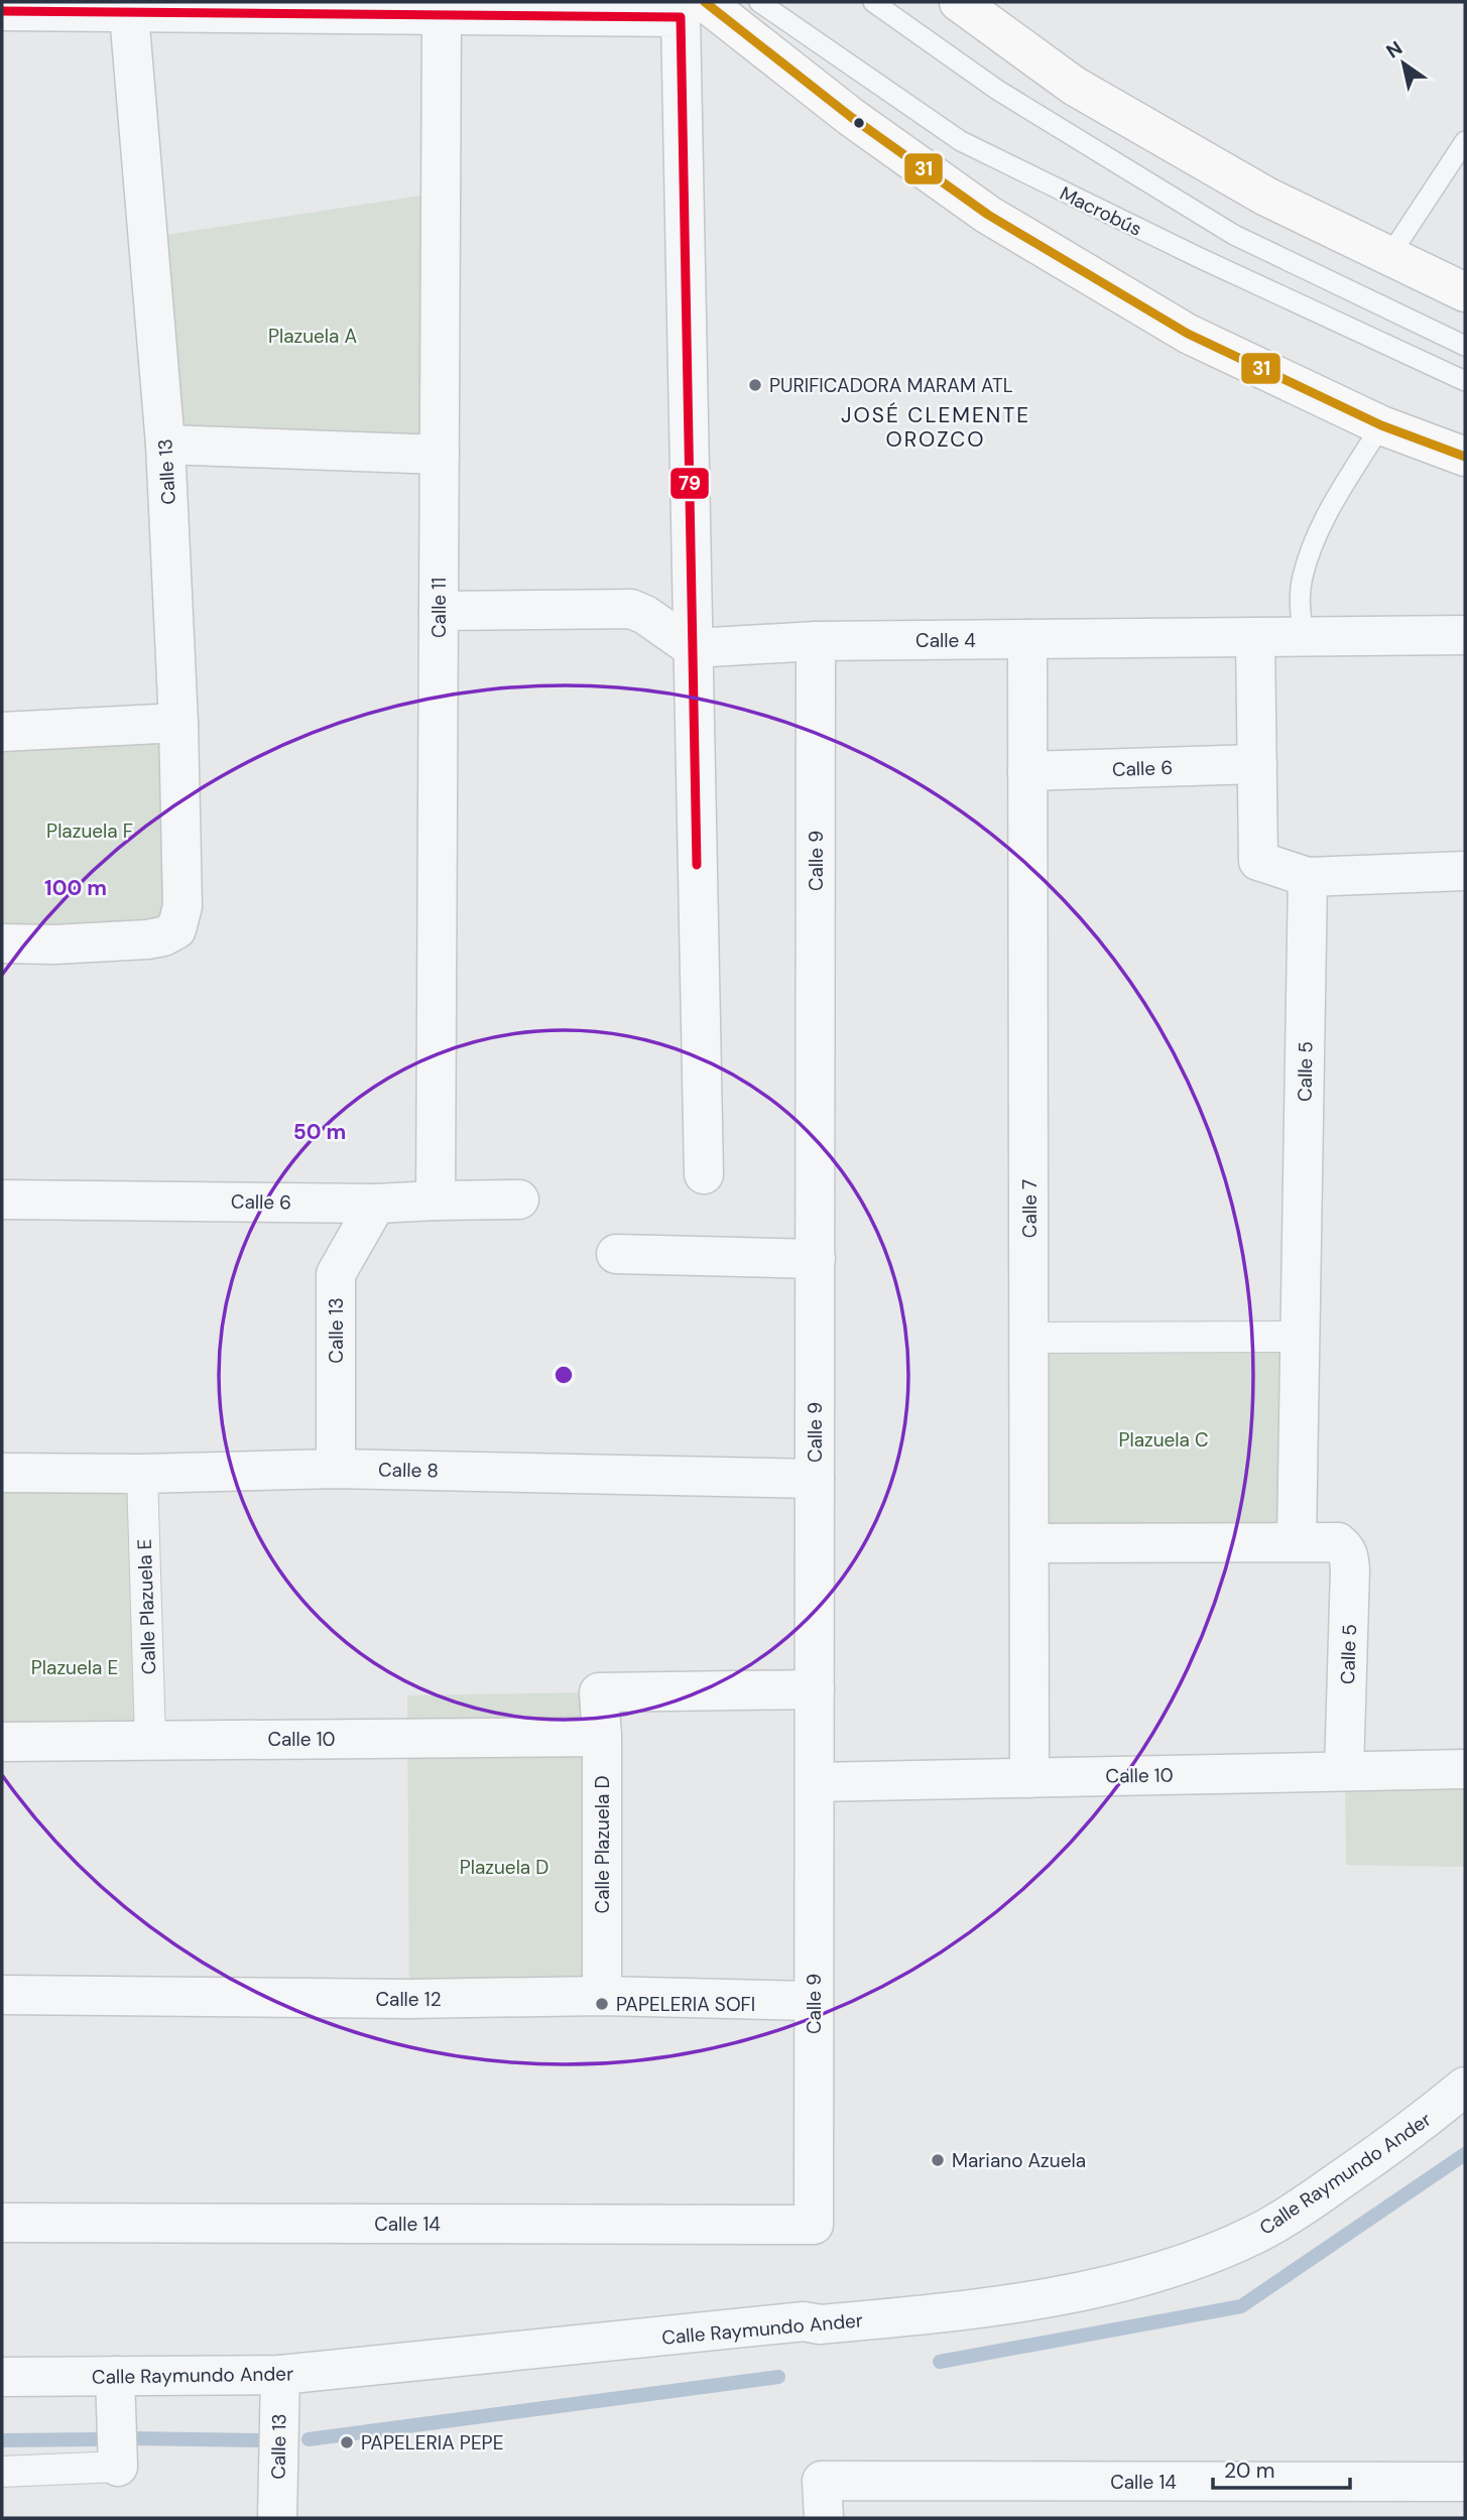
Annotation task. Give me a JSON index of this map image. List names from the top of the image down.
{
  "streets": {
    "street": [
      "Calle 13",
      "Calle 11",
      "Calle 4",
      "Calle 6",
      "Calle 9",
      "Calle 5",
      "Calle 7",
      "Calle 8",
      "Calle Plazuela E",
      "Calle 10",
      "Calle Plazuela D",
      "Calle 12",
      "Calle Raymundo Ander",
      "Calle 14"
    ],
    "lane": ["Macrobús"]
  },
  "crossings": [
    ["Calle 13", "Calle 6"],
    ["Calle 13", "Calle 8"],
    ["Calle 13", "Calle Raymundo Ander"],
    ["Calle 11", "Calle 6"],
    ["Calle 4", "Calle 9"],
    ["Calle 4", "Calle 7"],
    ["Calle 6", "Calle 7"],
    ["Calle 9", "Calle 8"],
    ["Calle 9", "Calle 10"],
    ["Calle 9", "Calle Plazuela D"],
    ["Calle 9", "Calle 12"],
    ["Calle 9", "Calle 14"],
    ["Calle 5", "Calle 10"],
    ["Calle 7", "Calle 10"],
    ["Calle 8", "Calle Plazuela E"],
    ["Calle Plazuela E", "Calle 10"],
    ["Calle 10", "Calle Plazuela D"],
    ["Calle Plazuela D", "Calle 12"]
  ],
  "districts": ["JOSÉ CLEMENTE OROZCO"],
  "parks": [
    "Plazuela A",
    "Plazuela F",
    "Plazuela C",
    "Plazuela E",
    "Plazuela D"
  ],
  "places": [
    "PURIFICADORA MARAM ATL",
    "PAPELERIA SOFI",
    "Mariano Azuela",
    "PAPELERIA PEPE"
  ],
  "lines": ["transit line 31", "transit line 79"],
  "scale_bar": "20 m",
  "north": "top left",
  "rings": ["100 m", "50 m"]
}
